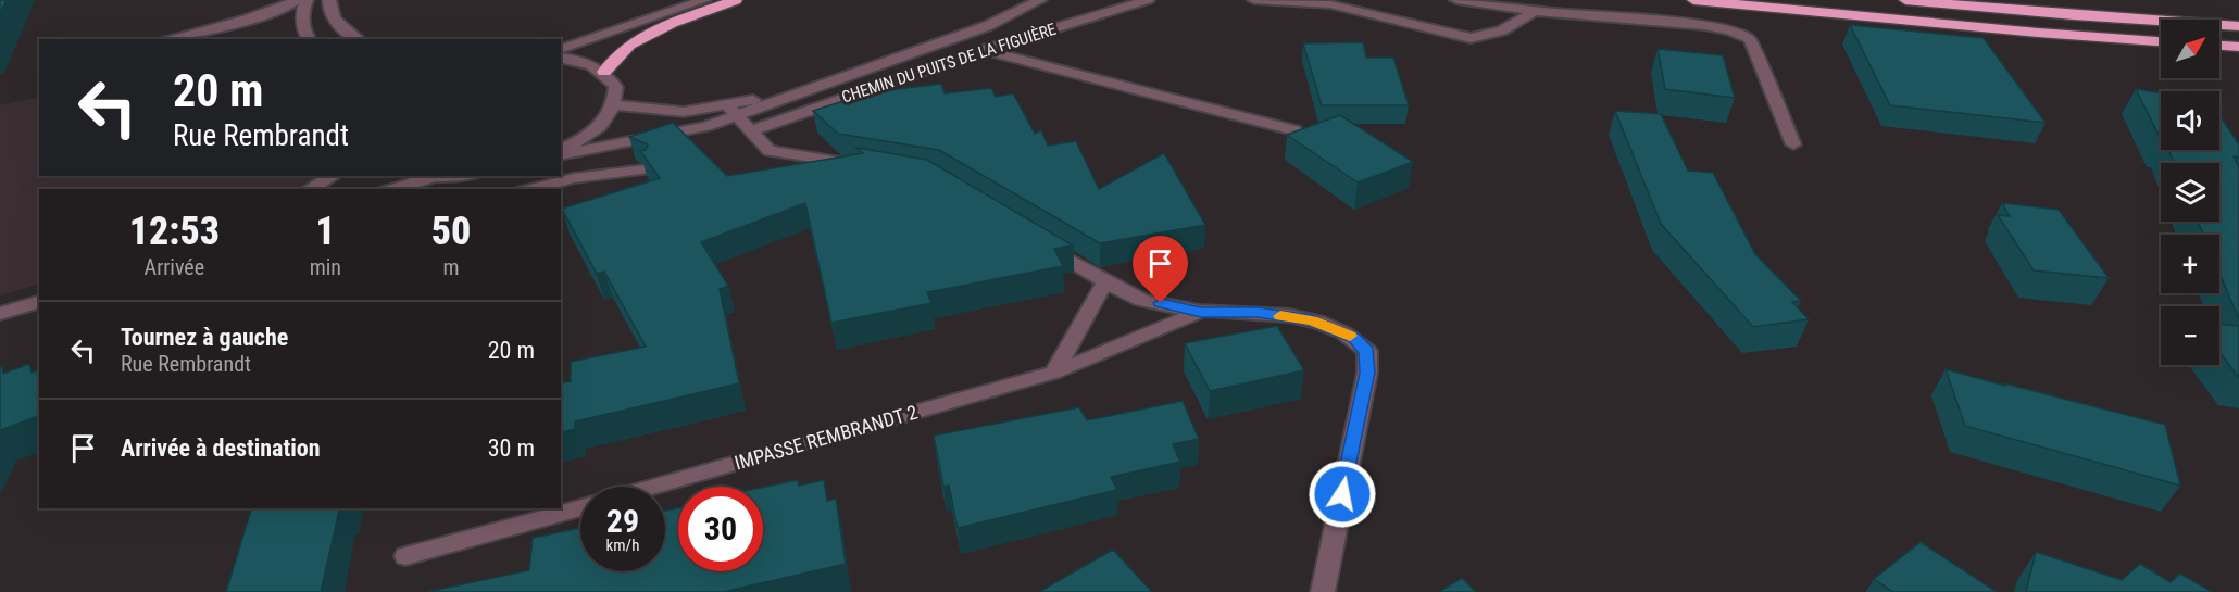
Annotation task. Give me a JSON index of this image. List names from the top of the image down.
{
  "streets": {
    "street": ["CHEMIN DU PUITS DE LA FIGUIÈRE", "IMPASSE REMBRANDT 2"]
  },
  "north": "top right",
  "page": {
    "map_buttons": ["+", "−"],
    "turn": ["20 m", "Rue Rembrandt"],
    "eta": [
      "12:53",
      "Arrivée",
      "1",
      "min",
      "50",
      "m"
    ],
    "list": [
      {
        "name": "Tournez à gauche",
        "note": "Rue Rembrandt",
        "value": "20 m"
      },
      {
        "name": "Arrivée à destination",
        "value": "30 m"
      }
    ],
    "speed": "29 km/h",
    "limit": "30"
  }
}
